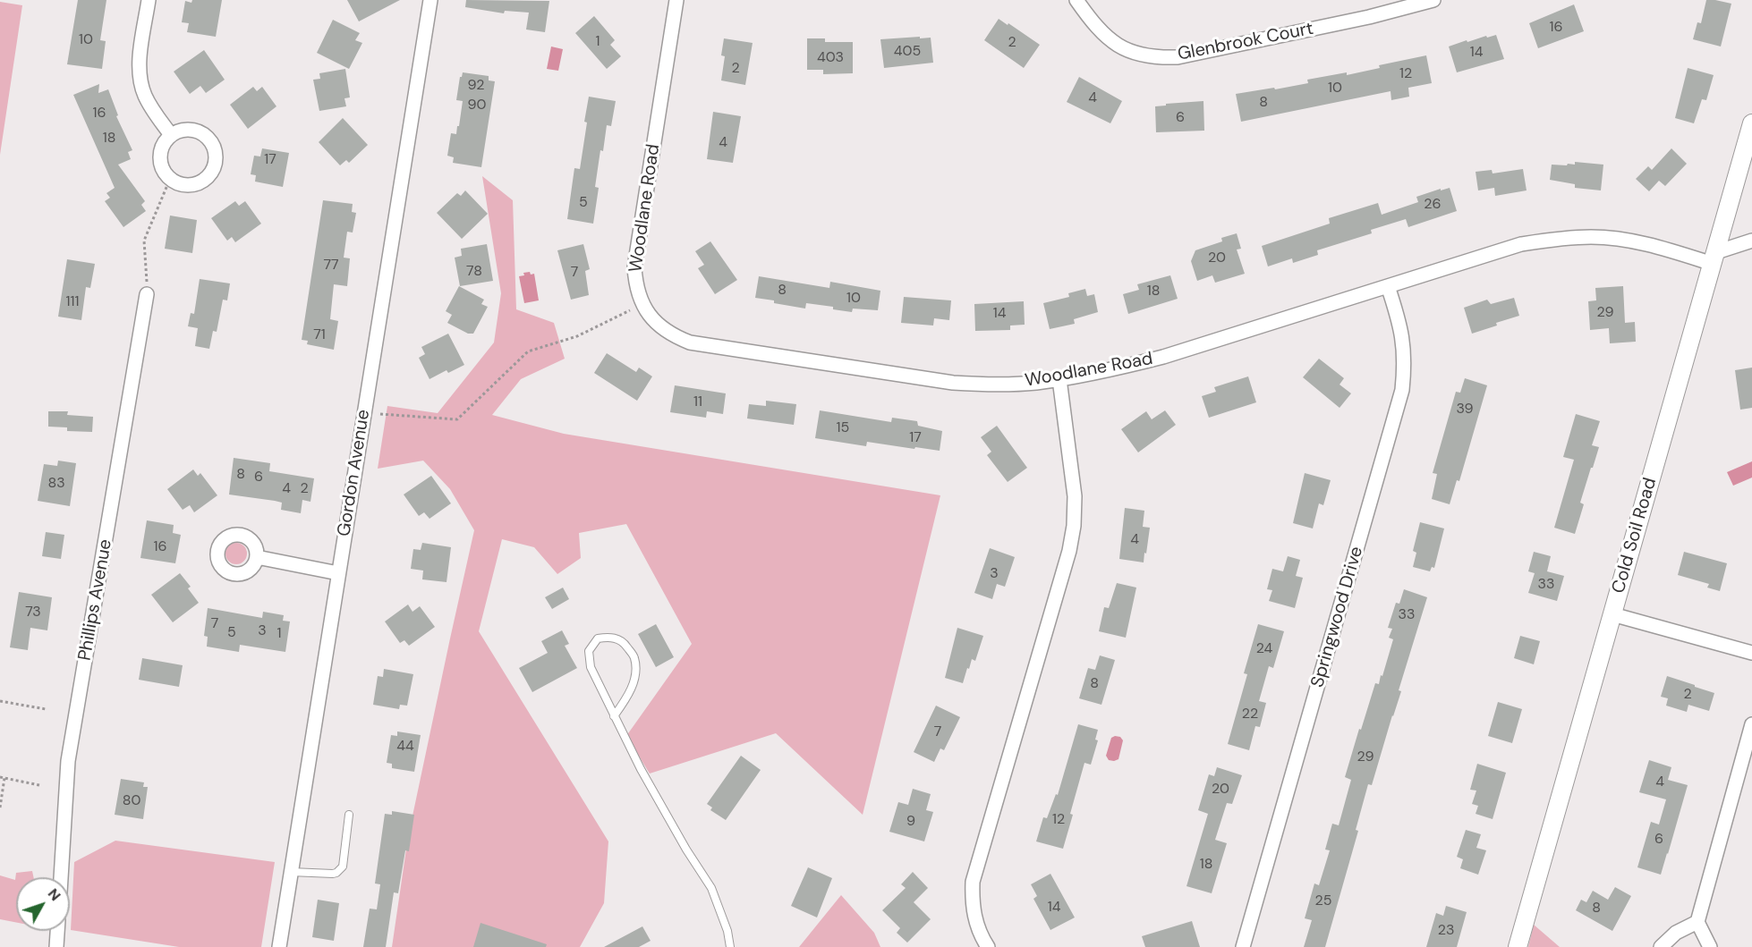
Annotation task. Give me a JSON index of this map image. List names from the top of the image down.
{
  "streets": {
    "street": [
      "Glenbrook Court",
      "Woodlane Road",
      "Gordon Avenue",
      "Cold Soil Road",
      "Phillips Avenue",
      "Springwood Drive"
    ]
  },
  "crossings": [
    ["Woodlane Road", "Cold Soil Road"],
    ["Woodlane Road", "Springwood Drive"]
  ],
  "house_numbers": [
    "16",
    "10",
    "1",
    "2",
    "405",
    "14",
    "403",
    "2",
    "12",
    "92",
    "10",
    "4",
    "8",
    "90",
    "16",
    "6",
    "18",
    "4",
    "17",
    "5",
    "26",
    "20",
    "77",
    "78",
    "7",
    "8",
    "18",
    "10",
    "111",
    "29",
    "14",
    "71",
    "11",
    "39",
    "15",
    "17",
    "8",
    "6",
    "83",
    "4",
    "2",
    "4",
    "16",
    "3",
    "33",
    "73",
    "33",
    "7",
    "3",
    "5",
    "1",
    "24",
    "8",
    "2",
    "22",
    "7",
    "44",
    "29",
    "4",
    "20",
    "80",
    "12",
    "9",
    "6",
    "18",
    "25",
    "14",
    "8",
    "23"
  ],
  "north": "top right"
}
